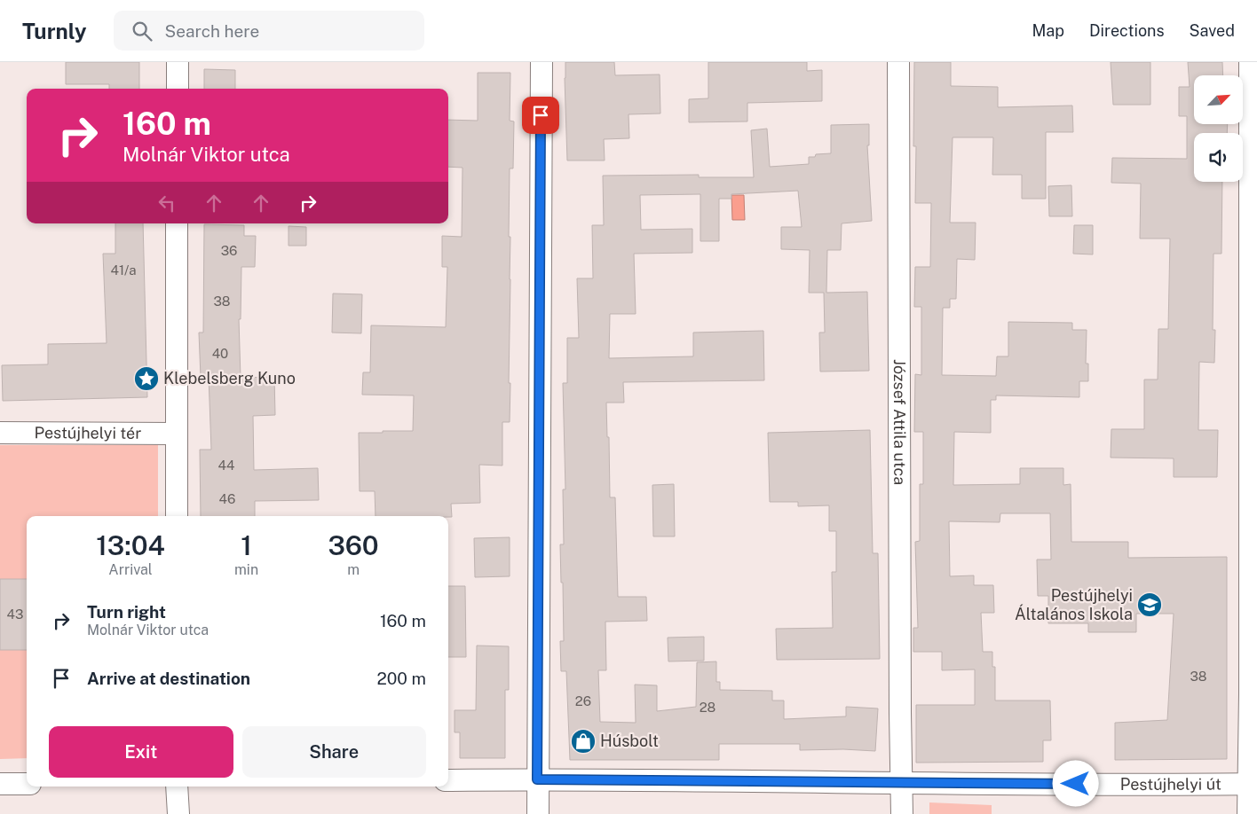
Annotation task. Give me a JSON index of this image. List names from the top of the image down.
{
  "streets": {
    "street": ["József Attila utca", "Pestújhelyi tér", "Pestújhelyi út"]
  },
  "crossings": [
    ["József Attila utca", "Pestújhelyi út"]
  ],
  "places": {
    "place": ["Klebelsberg Kuno"],
    "school or university": ["Pestújhelyi Általános Iskola"],
    "shop": ["Húsbolt"]
  },
  "house_numbers": [
    "36",
    "41/a",
    "38",
    "40",
    "44",
    "46",
    "43",
    "38",
    "26",
    "28"
  ],
  "north": "top right",
  "page": {
    "header": "Turnly",
    "search": "Search here",
    "nav": ["Map", "Directions", "Saved"],
    "turn": ["160 m", "Molnár Viktor utca"],
    "eta": [
      "13:04",
      "Arrival",
      "1",
      "min",
      "360",
      "m"
    ],
    "list": [
      {
        "name": "Turn right",
        "note": "Molnár Viktor utca",
        "value": "160 m"
      },
      {
        "name": "Arrive at destination",
        "value": "200 m"
      }
    ],
    "buttons": ["Exit", "Share"]
  }
}
